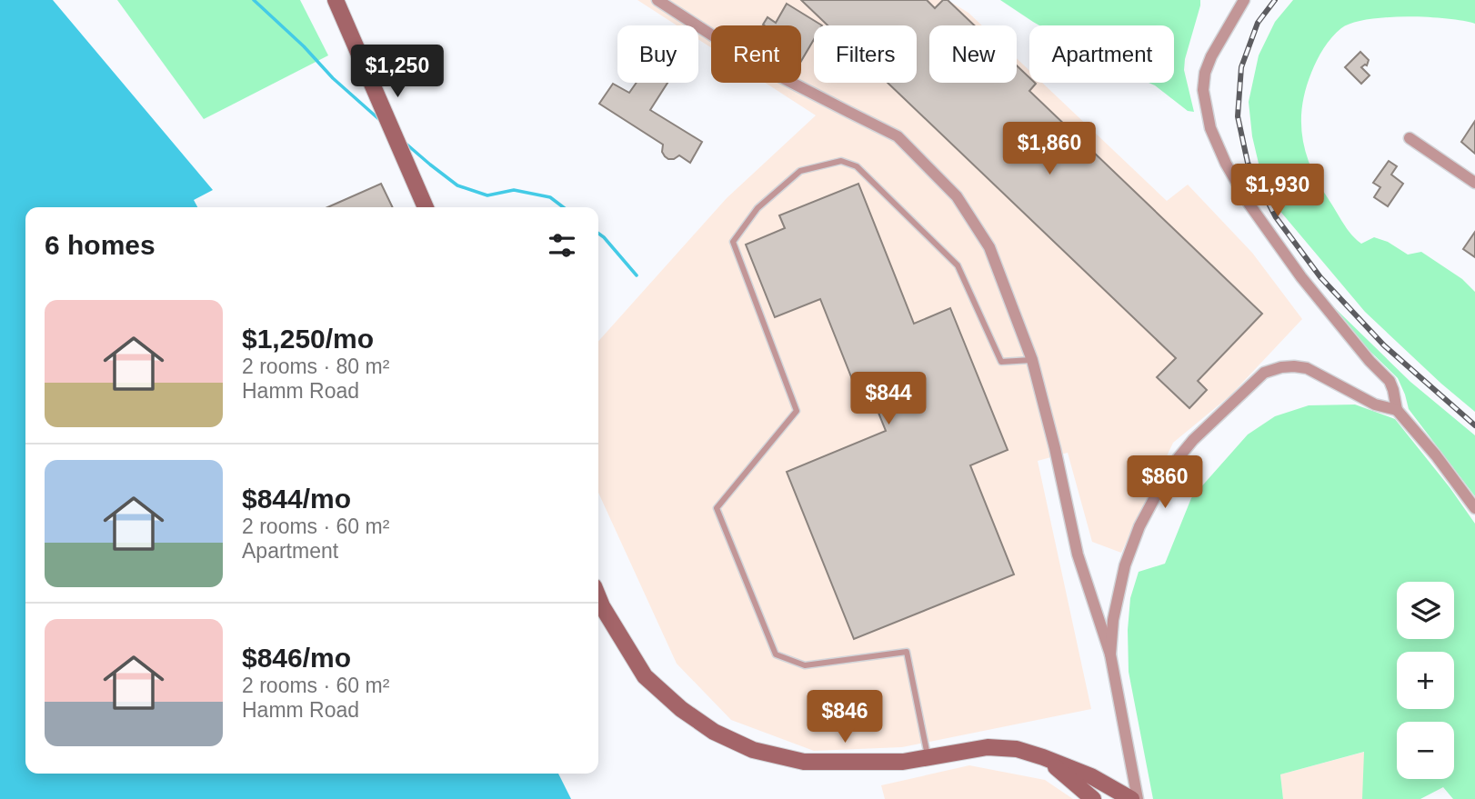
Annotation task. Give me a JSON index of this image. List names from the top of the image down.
{
  "page": {
    "chip": [
      "Buy",
      "Rent",
      "Filters",
      "New",
      "Apartment"
    ],
    "price": [
      "$1,250",
      "$1,860",
      "$1,930",
      "$844",
      "$860",
      "$846"
    ],
    "heading": "6 homes",
    "list": [
      {
        "name": "$1,250/mo",
        "note": "2 rooms · 80 m² · Hamm Road"
      },
      {
        "name": "$844/mo",
        "note": "2 rooms · 60 m² · Apartment"
      },
      {
        "name": "$846/mo",
        "note": "2 rooms · 60 m² · Hamm Road"
      }
    ],
    "map_buttons": ["+", "−"]
  }
}
